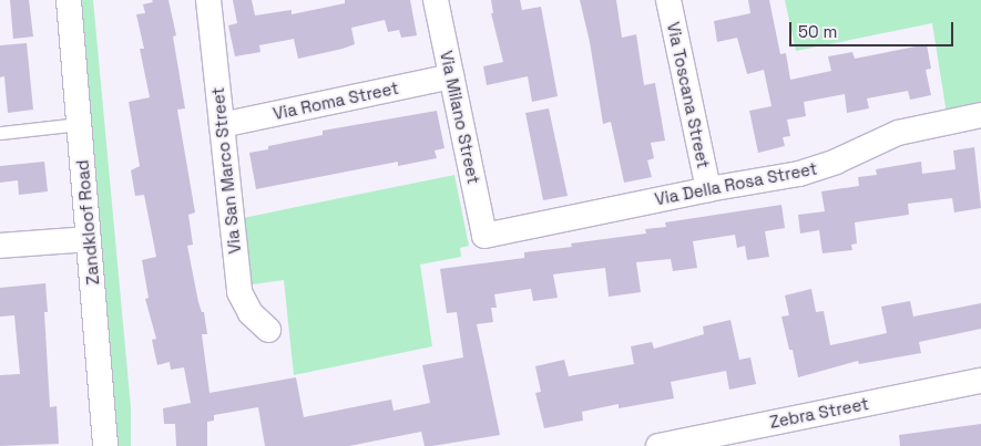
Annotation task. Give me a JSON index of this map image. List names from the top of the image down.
{
  "streets": {
    "street": [
      "Via Toscana Street",
      "Via Roma Street",
      "Via Milano Street",
      "Via San Marco Street",
      "Via Della Rosa Street",
      "Zandkloof Road",
      "Zebra Street"
    ]
  },
  "crossings": [
    ["Via Toscana Street", "Via Della Rosa Street"],
    ["Via Roma Street", "Via Milano Street"],
    ["Via Roma Street", "Via San Marco Street"],
    ["Via Milano Street", "Via Della Rosa Street"]
  ],
  "scale_bar": "50 m"
}
